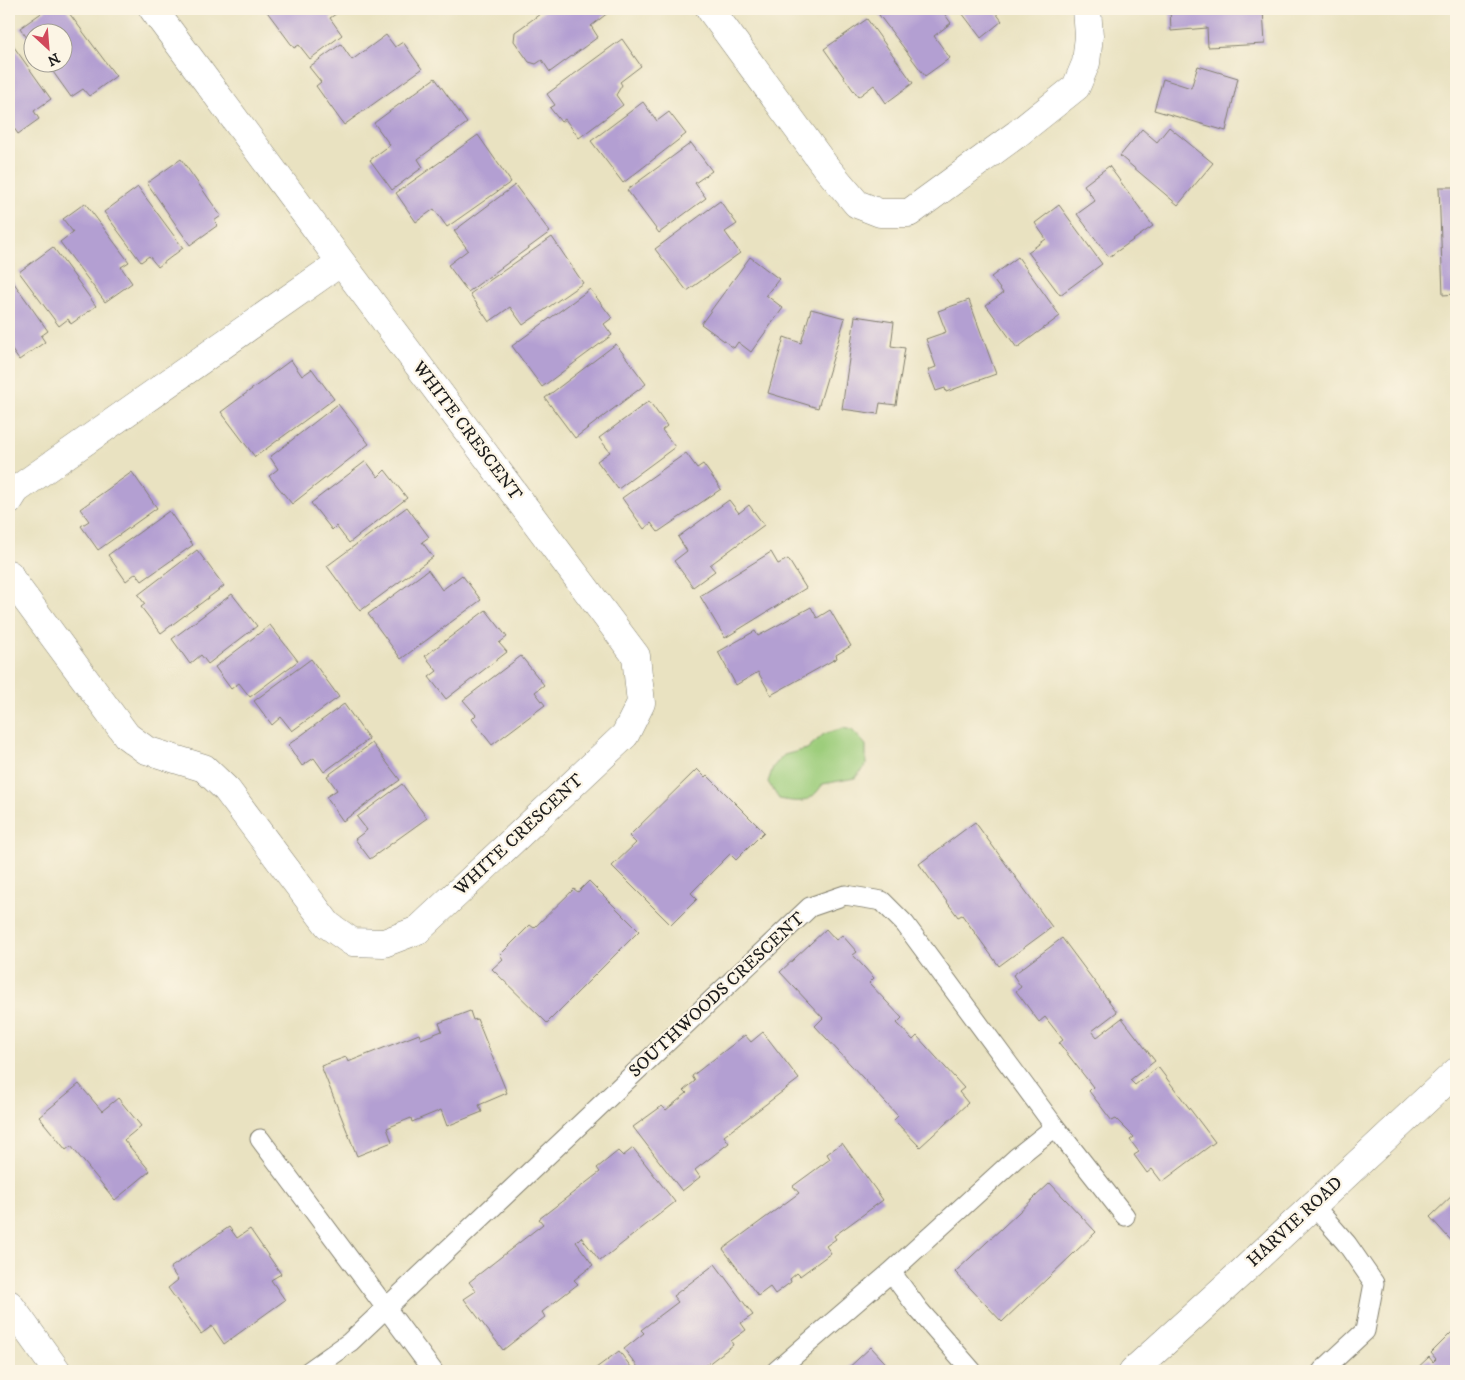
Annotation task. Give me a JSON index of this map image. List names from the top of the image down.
{
  "streets": {
    "street": ["WHITE CRESCENT", "HARVIE ROAD"],
    "lane": ["SOUTHWOODS CRESCENT"]
  },
  "north": "bottom right"
}
